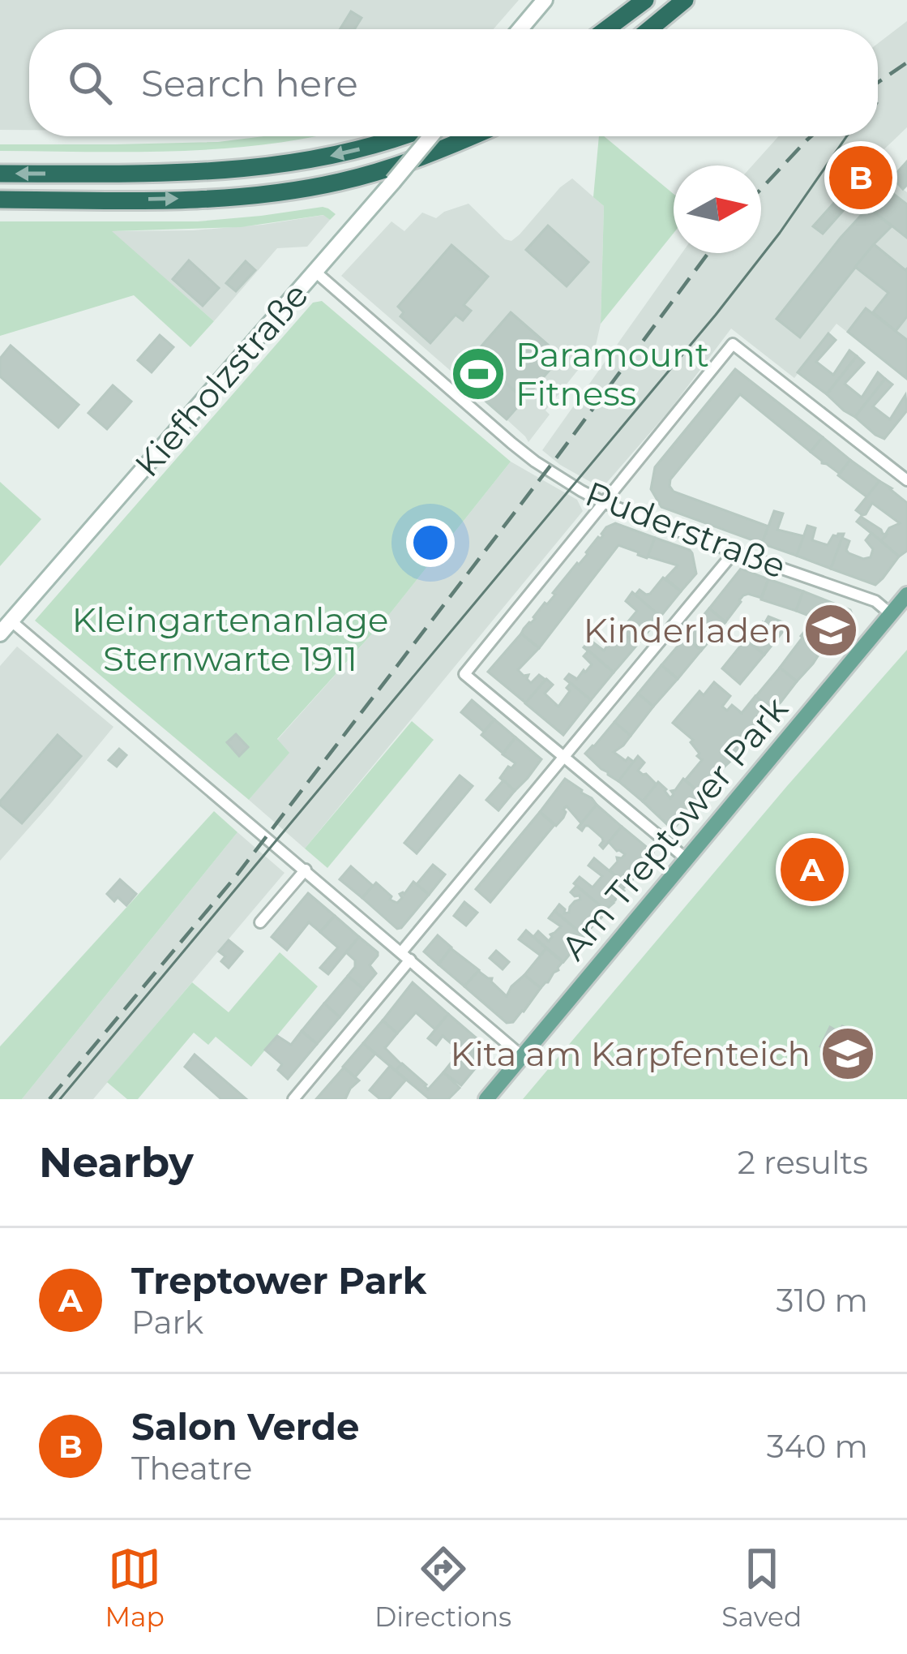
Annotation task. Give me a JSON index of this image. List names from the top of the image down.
{
  "streets": {
    "main road": ["Am Treptower Park"],
    "street": ["Kiefholzstraße", "Puderstraße"]
  },
  "crossings": [
    ["Kiefholzstraße", "Puderstraße"],
    ["Puderstraße", "Am Treptower Park"]
  ],
  "parks": ["Kleingartenanlage Sternwarte 1911"],
  "places": {
    "sports": ["Paramount Fitness"],
    "school or university": ["Kinderladen", "Kita am Karpfenteich"]
  },
  "north": "right",
  "page": {
    "search": "Search here",
    "pins": ["B", "A"],
    "heading": ["Nearby", "2 results"],
    "list": [
      {
        "mark": "A",
        "name": "Treptower Park",
        "note": "Park",
        "value": "310 m"
      },
      {
        "mark": "B",
        "name": "Salon Verde",
        "note": "Theatre",
        "value": "340 m"
      }
    ],
    "nav": ["Map", "Directions", "Saved"]
  }
}
